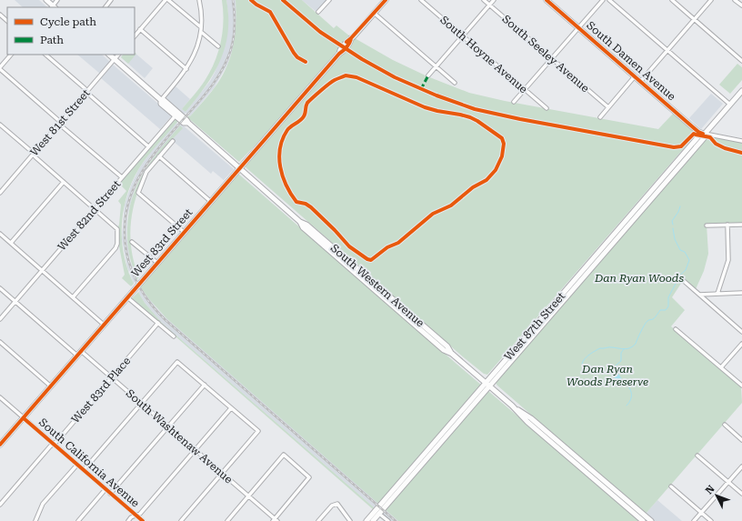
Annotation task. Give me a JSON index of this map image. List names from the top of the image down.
{
  "streets": {
    "main road": [
      "South Damen Avenue",
      "West 83rd Street",
      "South Western Avenue",
      "West 87th Street"
    ],
    "street": [
      "South Seeley Avenue",
      "South Hoyne Avenue",
      "West 81st Street",
      "West 82nd Street",
      "West 83rd Place",
      "South Washtenaw Avenue",
      "South California Avenue"
    ]
  },
  "crossings": [
    ["South Damen Avenue", "West 87th Street"],
    ["West 81st Street", "South Western Avenue"],
    ["West 82nd Street", "South Western Avenue"],
    ["West 83rd Street", "South Western Avenue"],
    ["West 83rd Street", "South Washtenaw Avenue"],
    ["West 83rd Street", "South California Avenue"],
    ["South Western Avenue", "West 87th Street"],
    ["West 83rd Place", "South Washtenaw Avenue"],
    ["West 83rd Place", "South California Avenue"]
  ],
  "parks": ["Dan Ryan Woods", "Dan Ryan Woods Preserve"],
  "legend": ["Cycle path", "Path"],
  "north": "top left"
}
